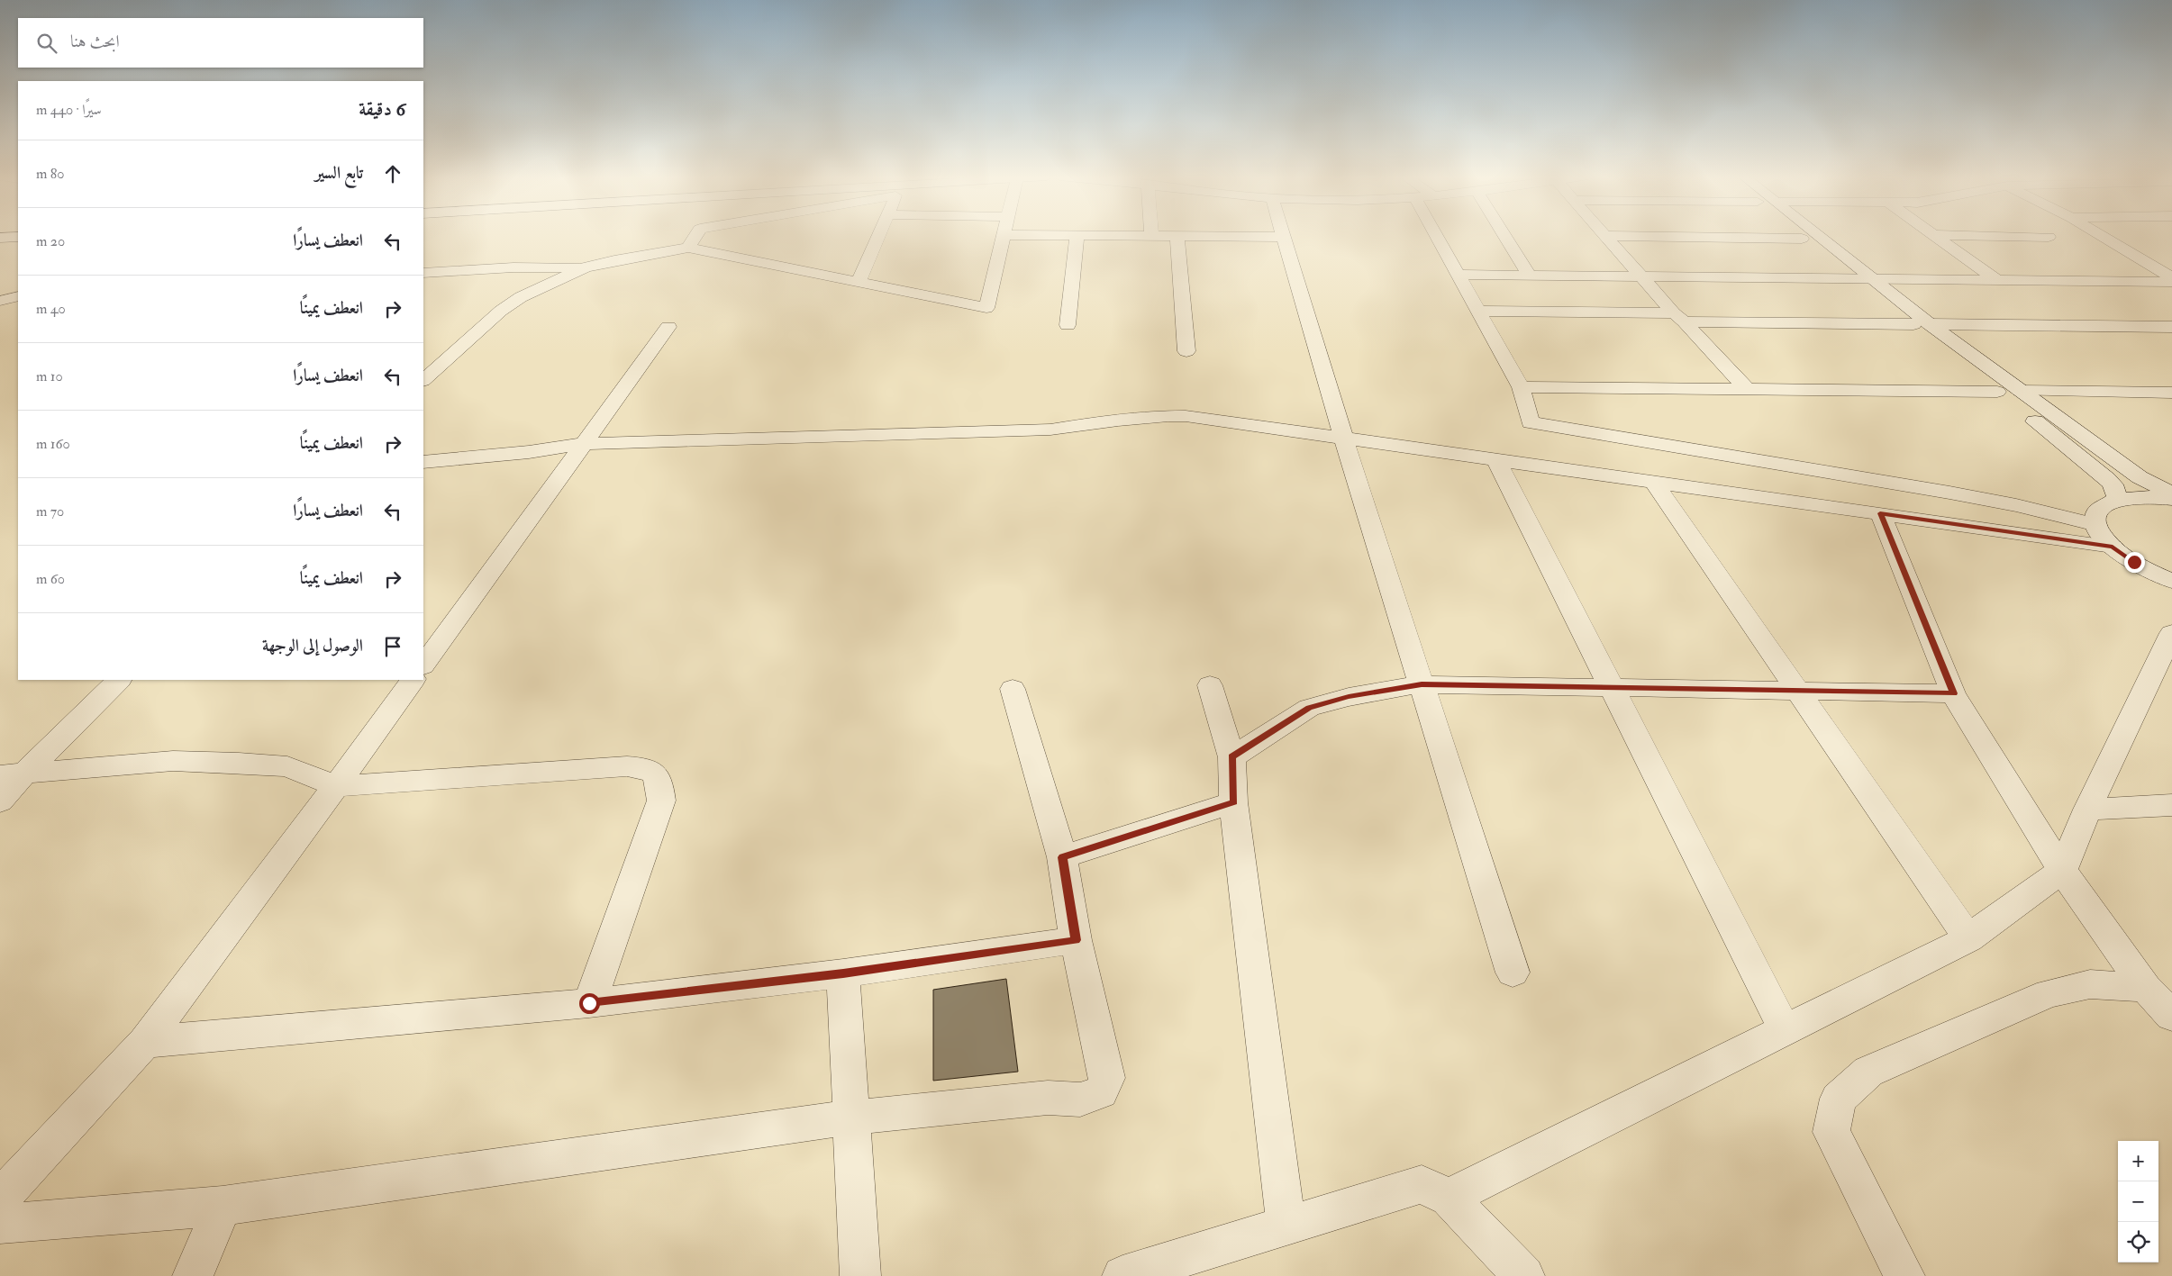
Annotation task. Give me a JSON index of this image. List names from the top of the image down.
{
  "page": {
    "search": "ابحث هنا",
    "heading": ["6 دقيقة", "سيرًا · 440 m"],
    "list": [
      ["تابع السير", "80 m"],
      ["انعطف يسارًا", "20 m"],
      ["انعطف يمينًا", "40 m"],
      ["انعطف يسارًا", "10 m"],
      ["انعطف يمينًا", "160 m"],
      ["انعطف يسارًا", "70 m"],
      ["انعطف يمينًا", "60 m"],
      "الوصول إلى الوجهة"
    ],
    "map_buttons": ["+", "−"]
  }
}
